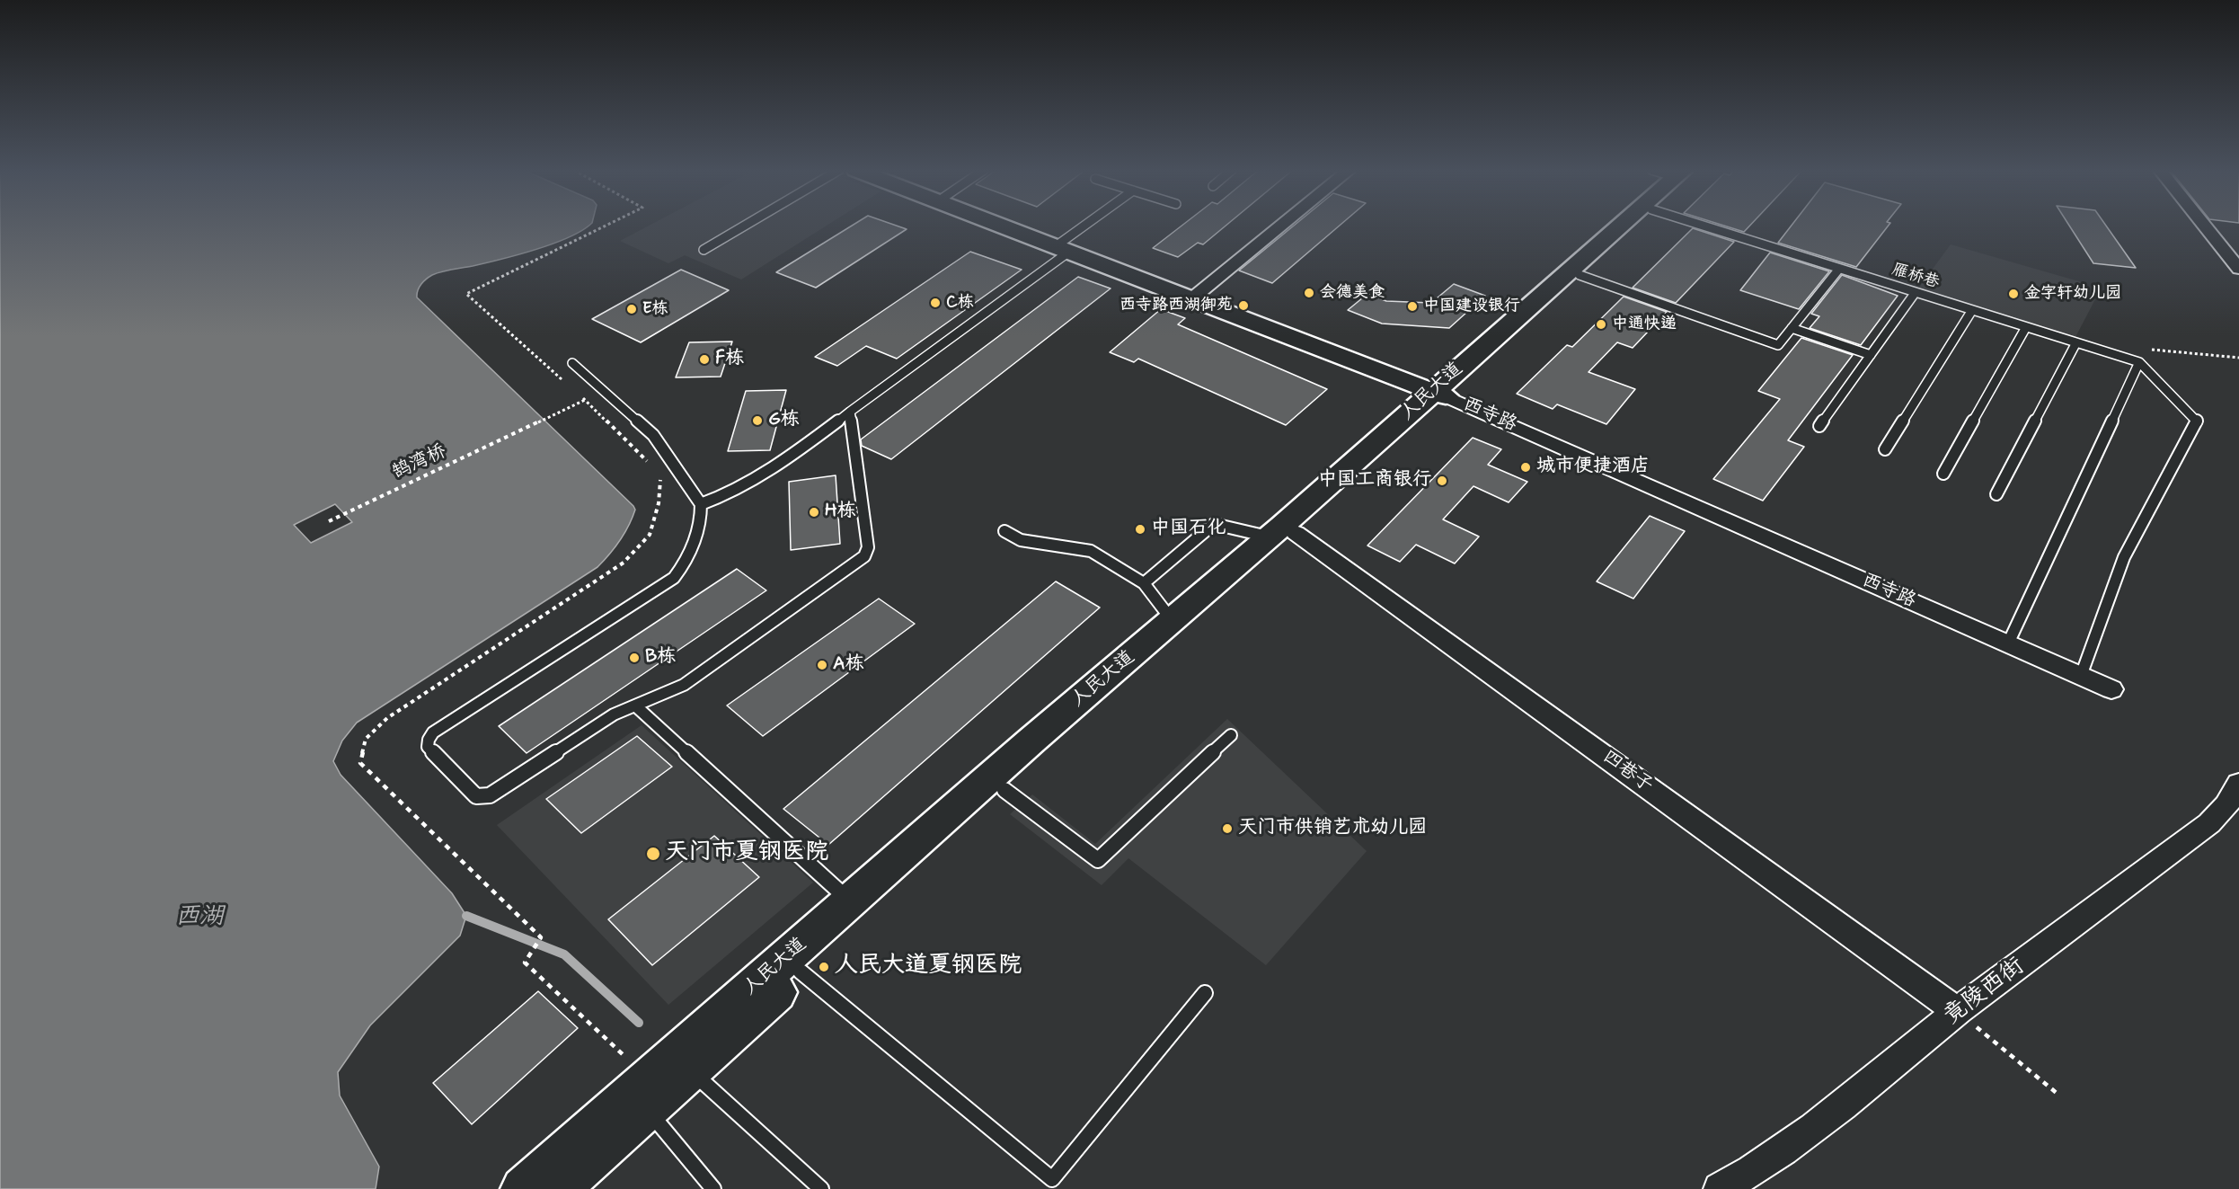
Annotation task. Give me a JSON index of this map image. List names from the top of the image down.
{
  "streets": {
    "main road": ["人民大道", "西寺路"],
    "street": ["四巷子", "竟陵西街"],
    "lane": ["雁桥巷"],
    "path": ["鹄湾桥"]
  },
  "crossings": [
    ["人民大道", "西寺路"],
    ["人民大道", "四巷子"],
    ["四巷子", "竟陵西街"]
  ],
  "water": ["西湖"],
  "places": [
    "会德美食",
    "金字轩幼儿园",
    "C栋",
    "西寺路西湖御苑",
    "中国建设银行",
    "E栋",
    "中通快递",
    "F栋",
    "G栋",
    "城市便捷酒店",
    "中国工商银行",
    "H栋",
    "中国石化",
    "B栋",
    "A栋",
    "天门市供销艺术幼儿园",
    "天门市夏钢医院",
    "人民大道夏钢医院"
  ]
}
